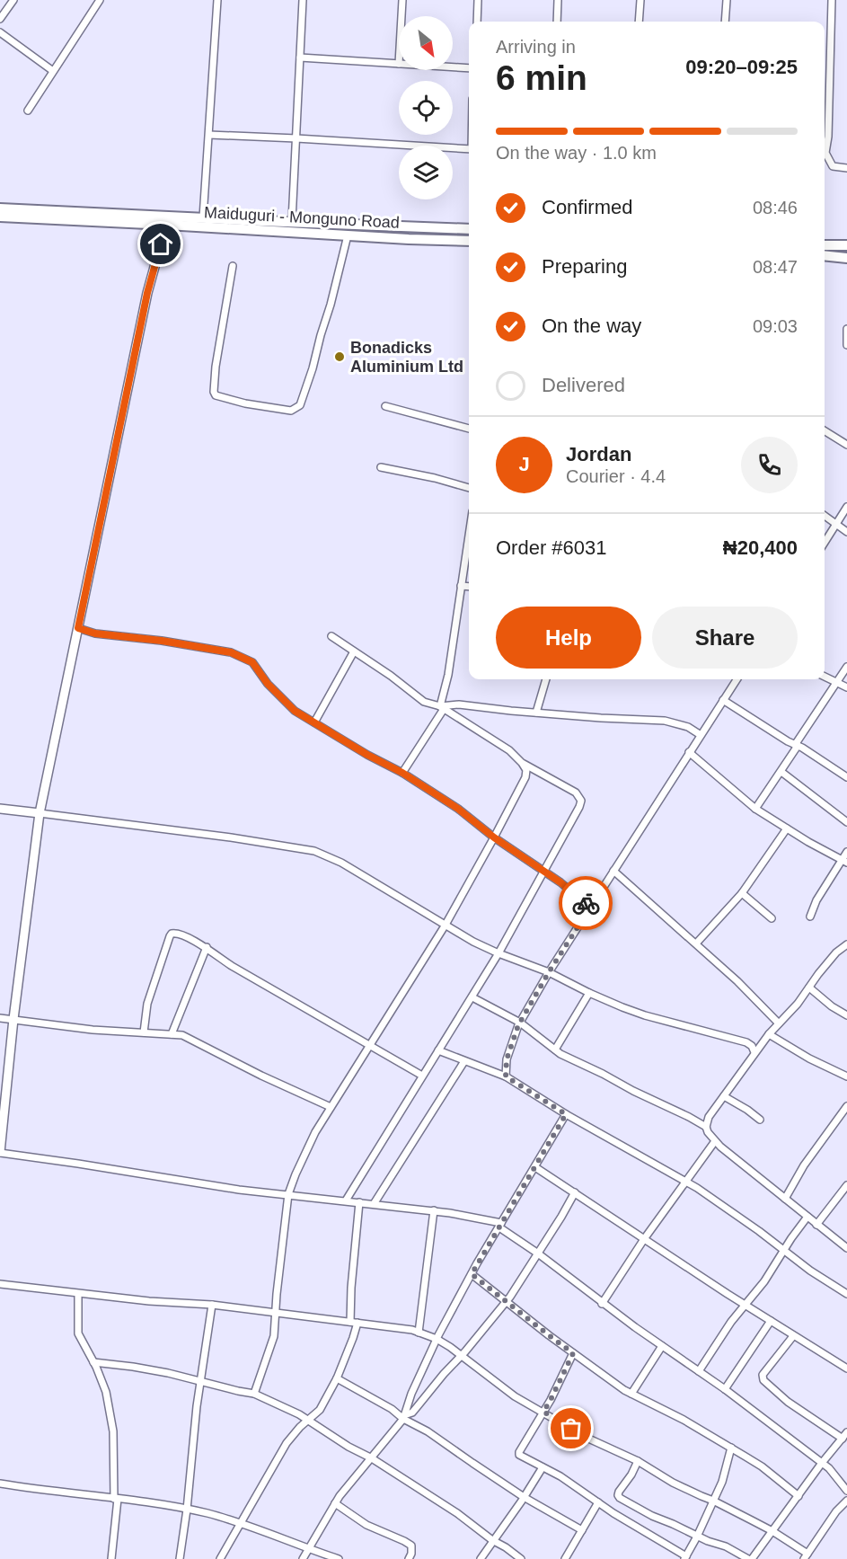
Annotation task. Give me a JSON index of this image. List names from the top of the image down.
{
  "streets": {
    "main road": ["Maiduguri - Monguno Road"]
  },
  "places": ["Bonadicks Aluminium Ltd"],
  "north": "bottom right",
  "page": {
    "heading": ["6 min", "Arriving in", "09:20–09:25"],
    "panel": [
      "Jordan",
      "Courier · 4.4",
      "Order #6031",
      "₦20,400"
    ],
    "bar": "On the way · 1.0 km",
    "list": [
      ["Confirmed", "08:46"],
      ["Preparing", "08:47"],
      ["On the way", "09:03"],
      "Delivered"
    ],
    "round": "J",
    "buttons": ["Help", "Share"]
  }
}
